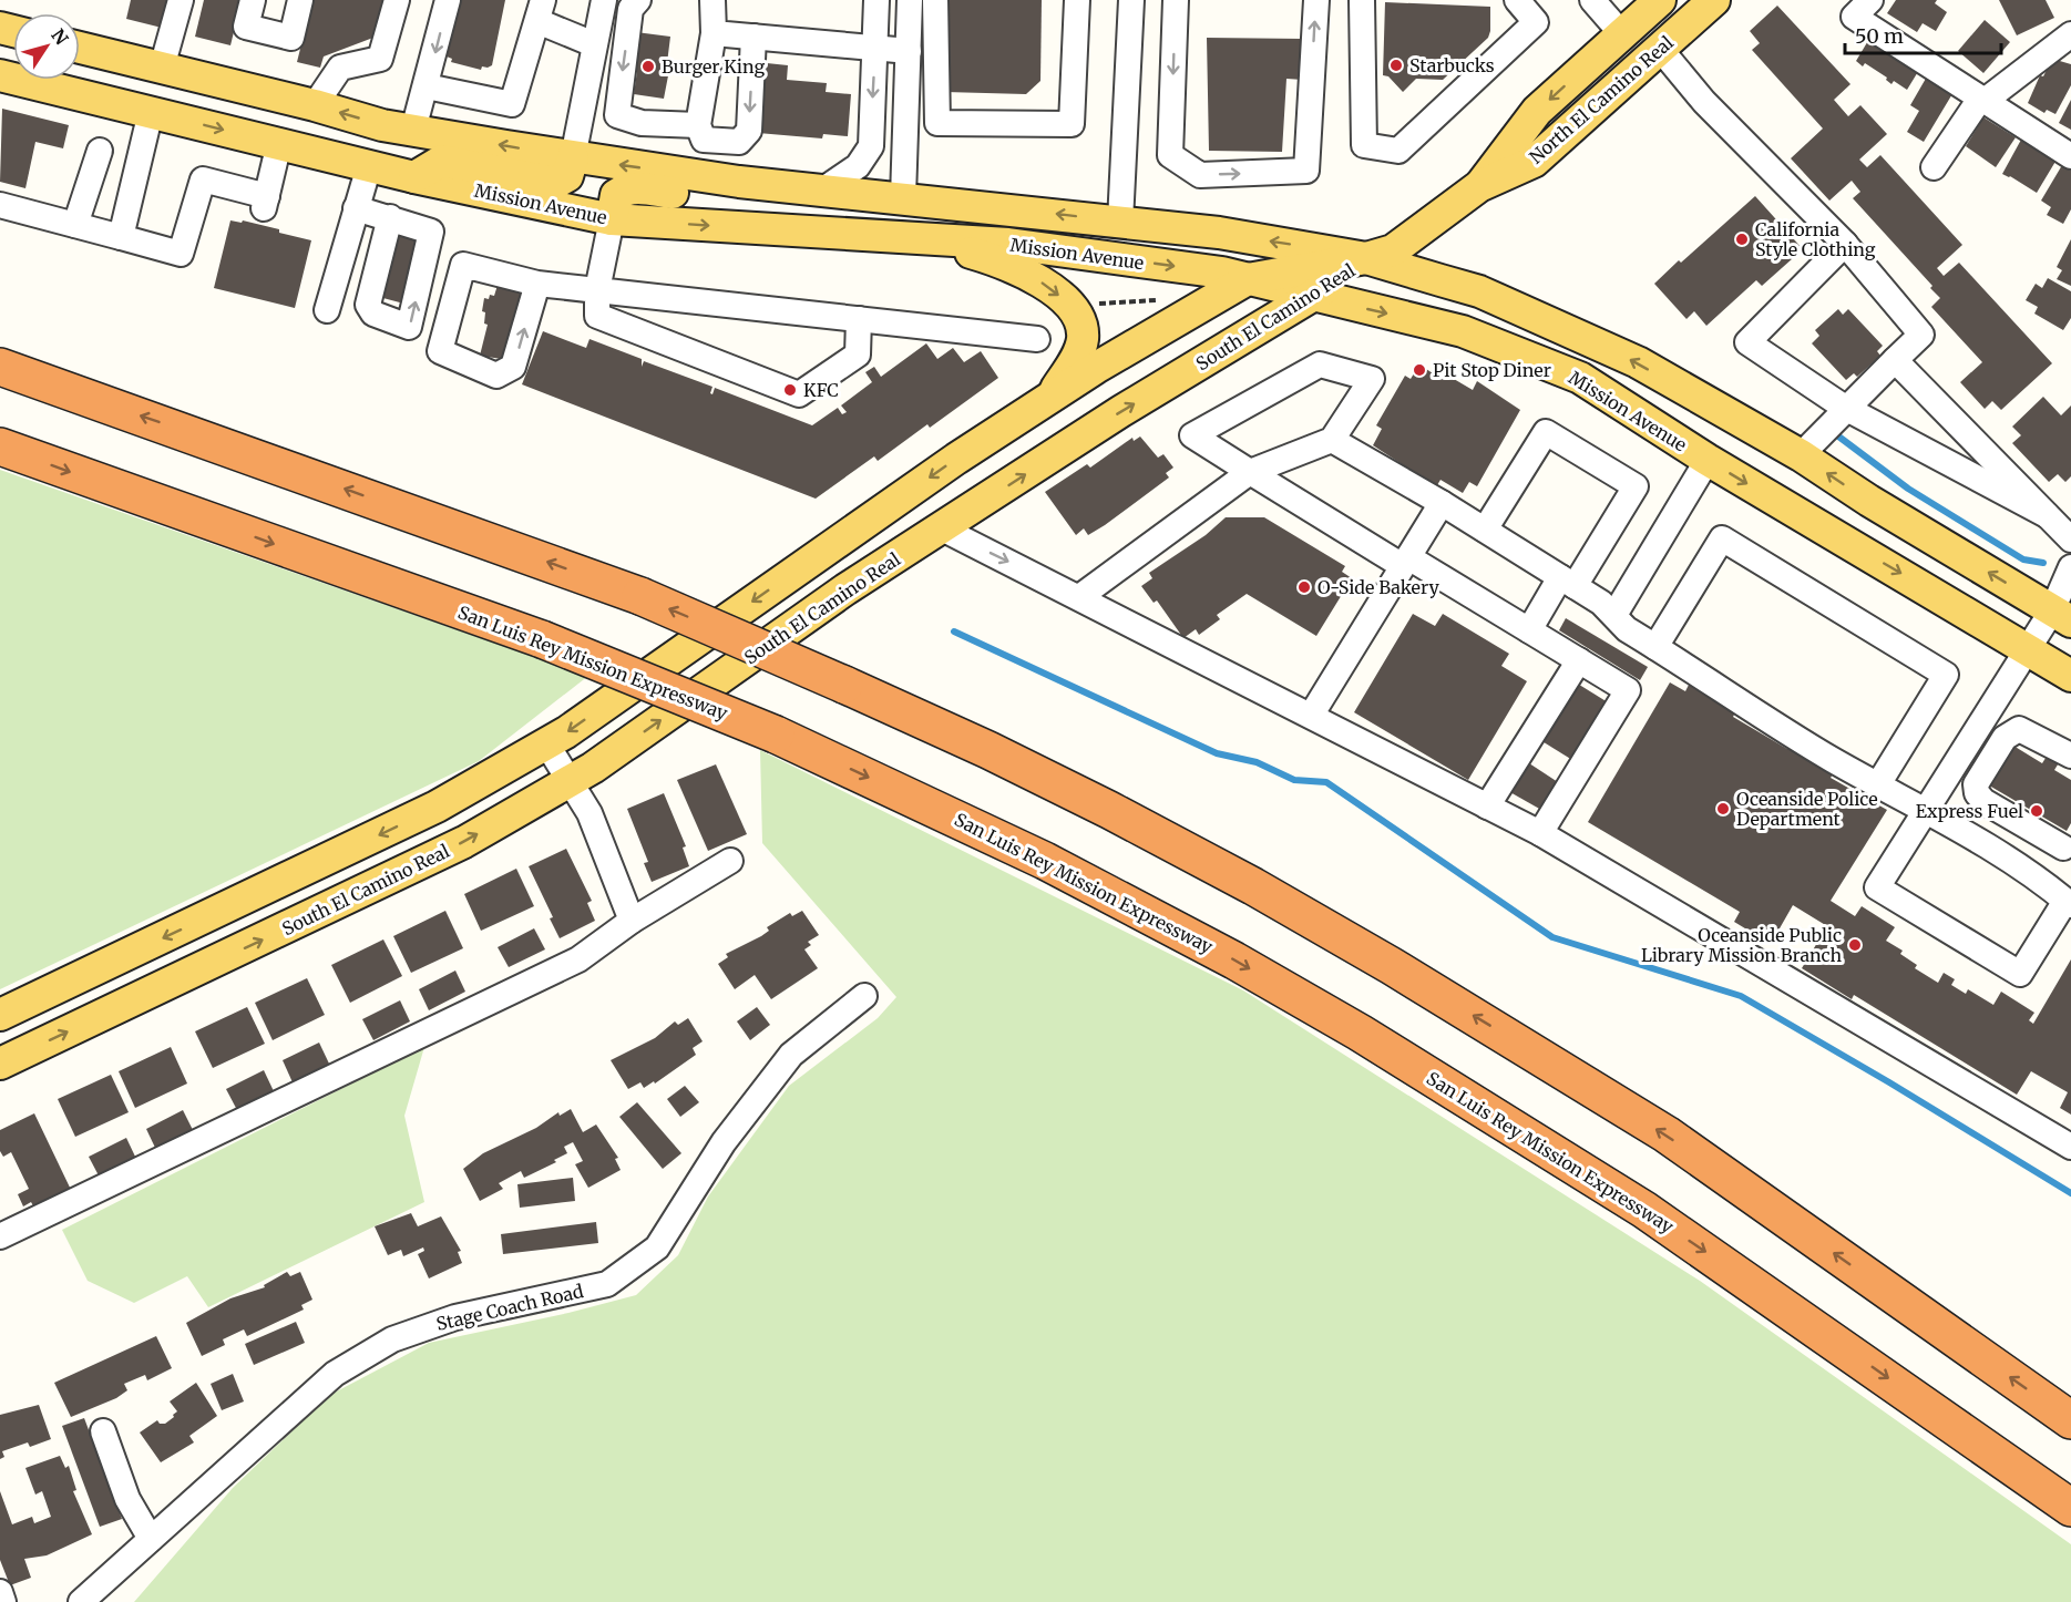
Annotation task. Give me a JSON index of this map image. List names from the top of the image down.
{
  "streets": {
    "highway": ["San Luis Rey Mission Expressway"],
    "main road": ["North El Camino Real", "Mission Avenue", "South El Camino Real"],
    "street": ["Stage Coach Road"]
  },
  "crossings": [
    ["North El Camino Real", "Mission Avenue"],
    ["North El Camino Real", "South El Camino Real"],
    ["Mission Avenue", "South El Camino Real"]
  ],
  "places": [
    "Starbucks",
    "Burger King",
    "California Style Clothing",
    "Pit Stop Diner",
    "KFC",
    "O-Side Bakery",
    "Oceanside Police Department",
    "Express Fuel",
    "Oceanside Public Library Mission Branch"
  ],
  "scale_bar": "50 m",
  "north": "top right"
}
